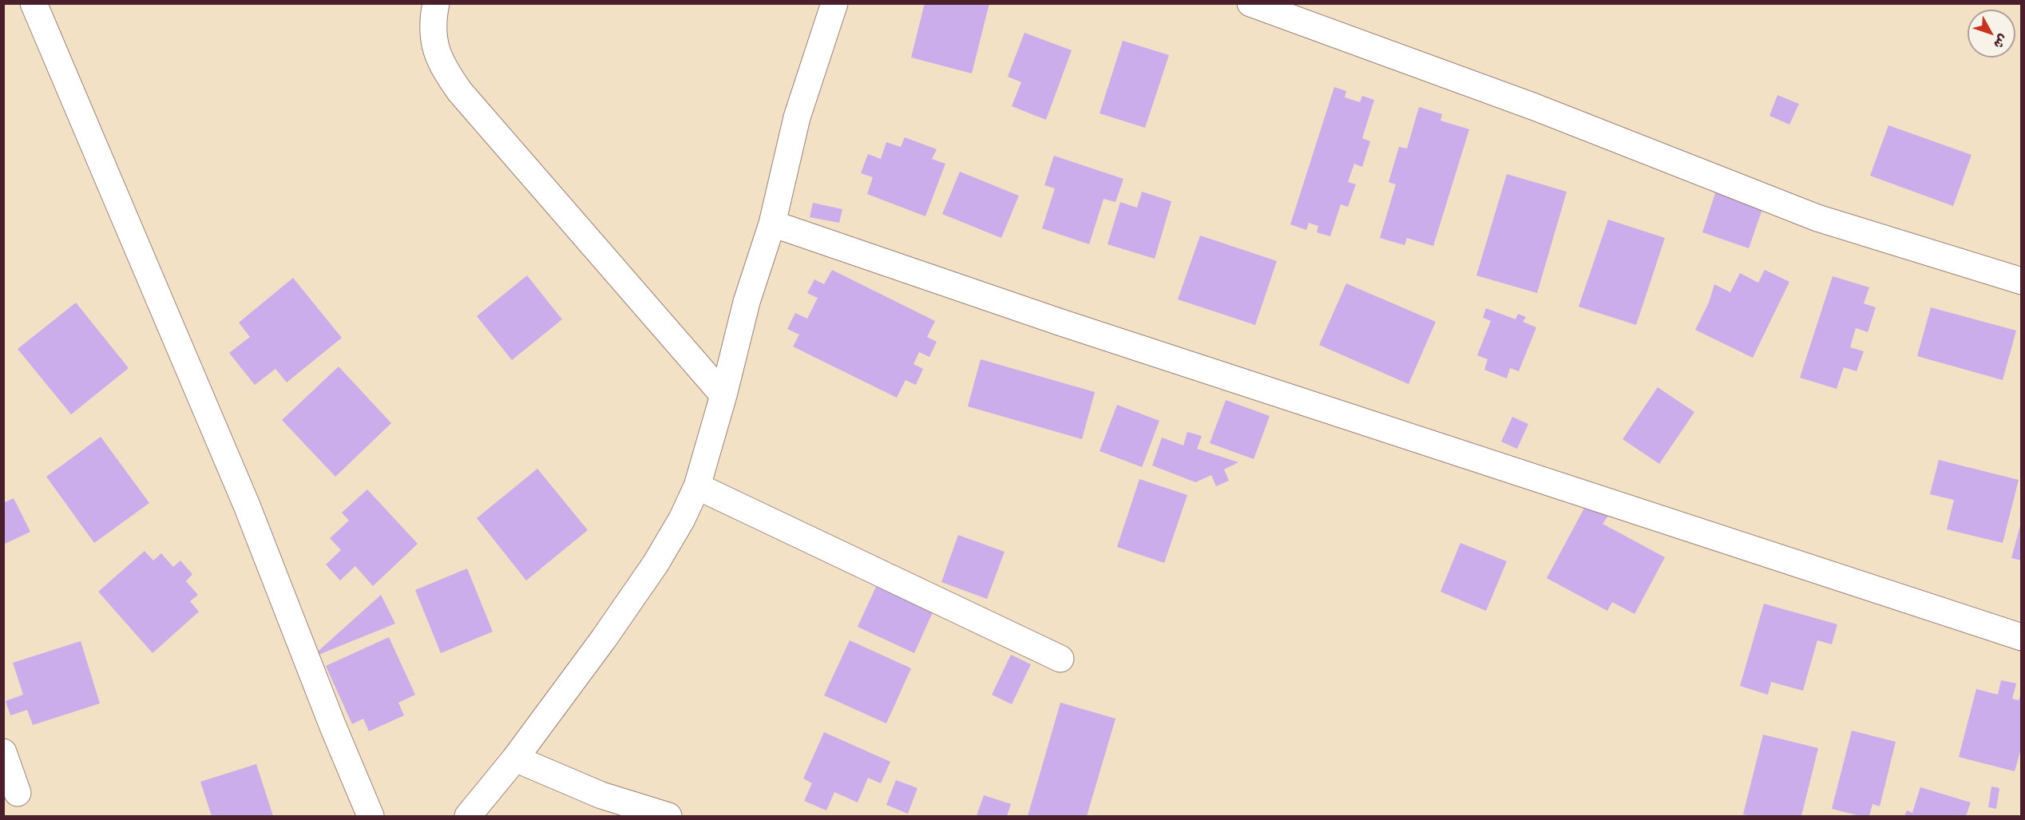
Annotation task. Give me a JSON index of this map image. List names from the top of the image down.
{
  "north": "bottom right"
}
